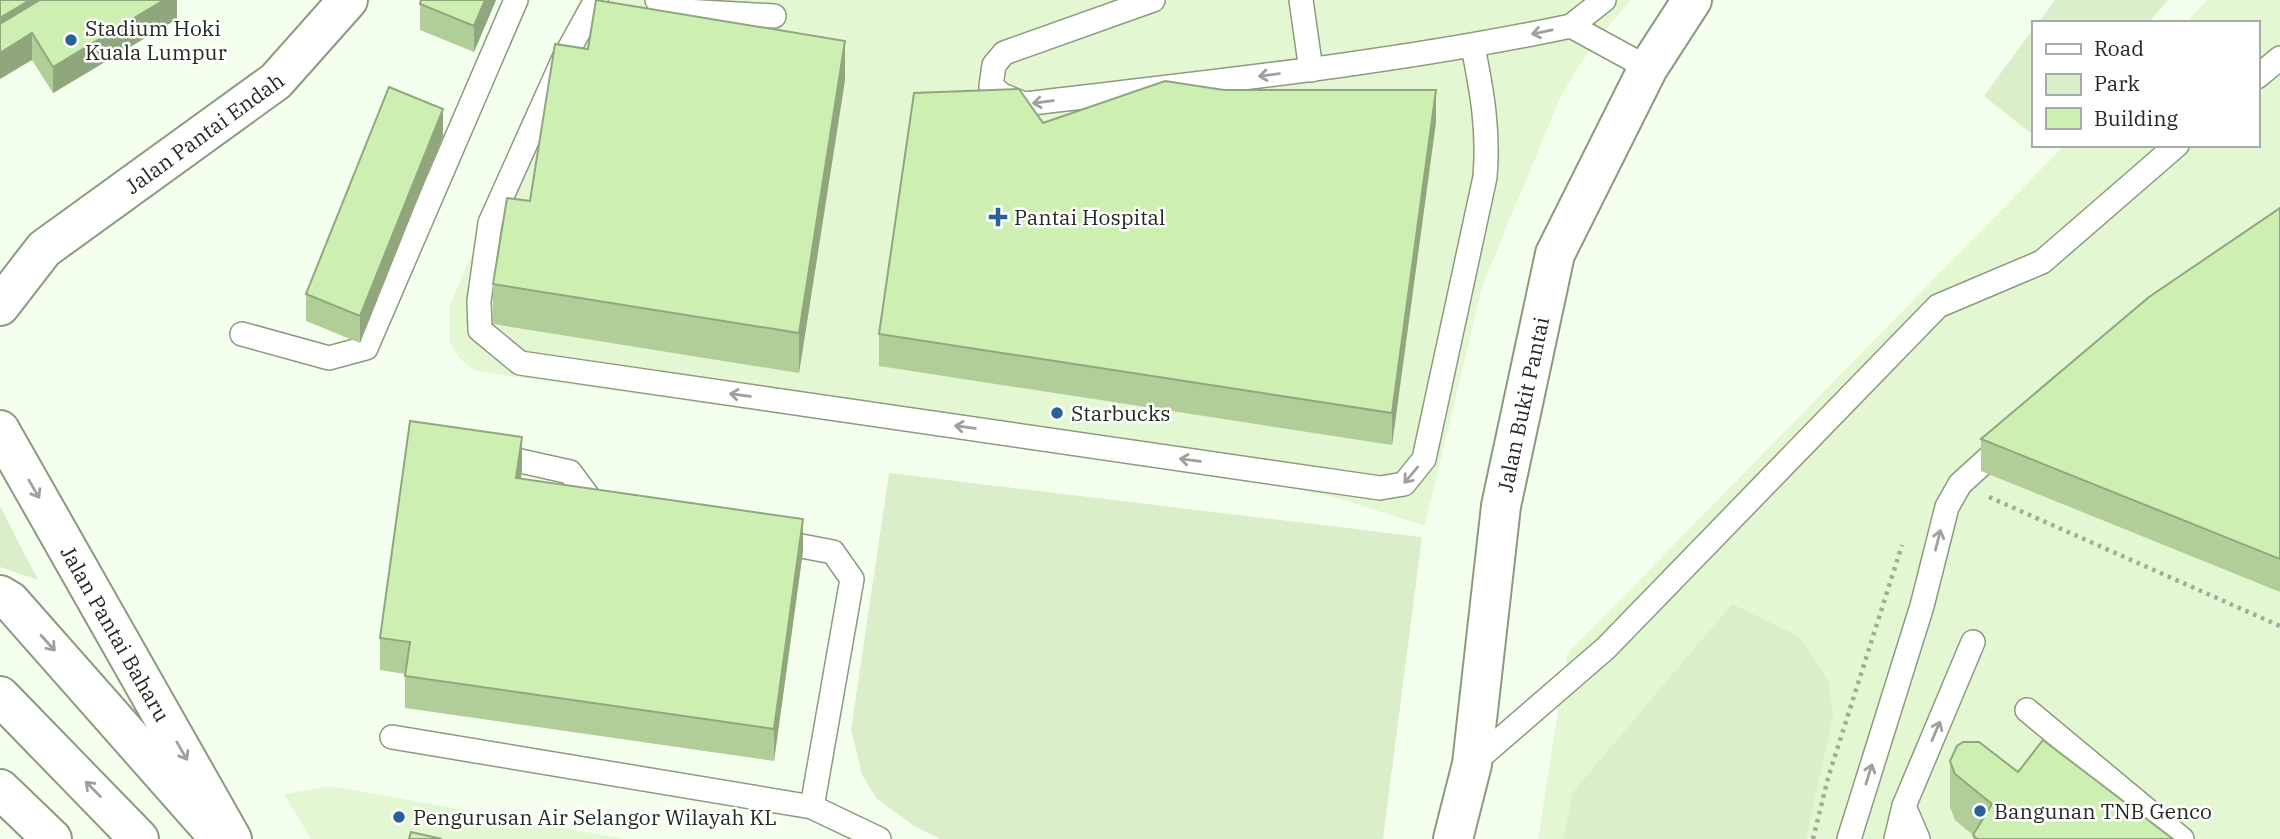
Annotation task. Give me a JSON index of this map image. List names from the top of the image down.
{
  "streets": {
    "street": ["Jalan Pantai Endah", "Jalan Bukit Pantai", "Jalan Pantai Baharu"]
  },
  "places": {
    "other": [
      "Stadium Hoki Kuala Lumpur",
      "Starbucks",
      "Bangunan TNB Genco",
      "Pengurusan Air Selangor Wilayah KL"
    ],
    "health": ["Pantai Hospital"]
  },
  "legend": ["Road", "Park", "Building"]
}
